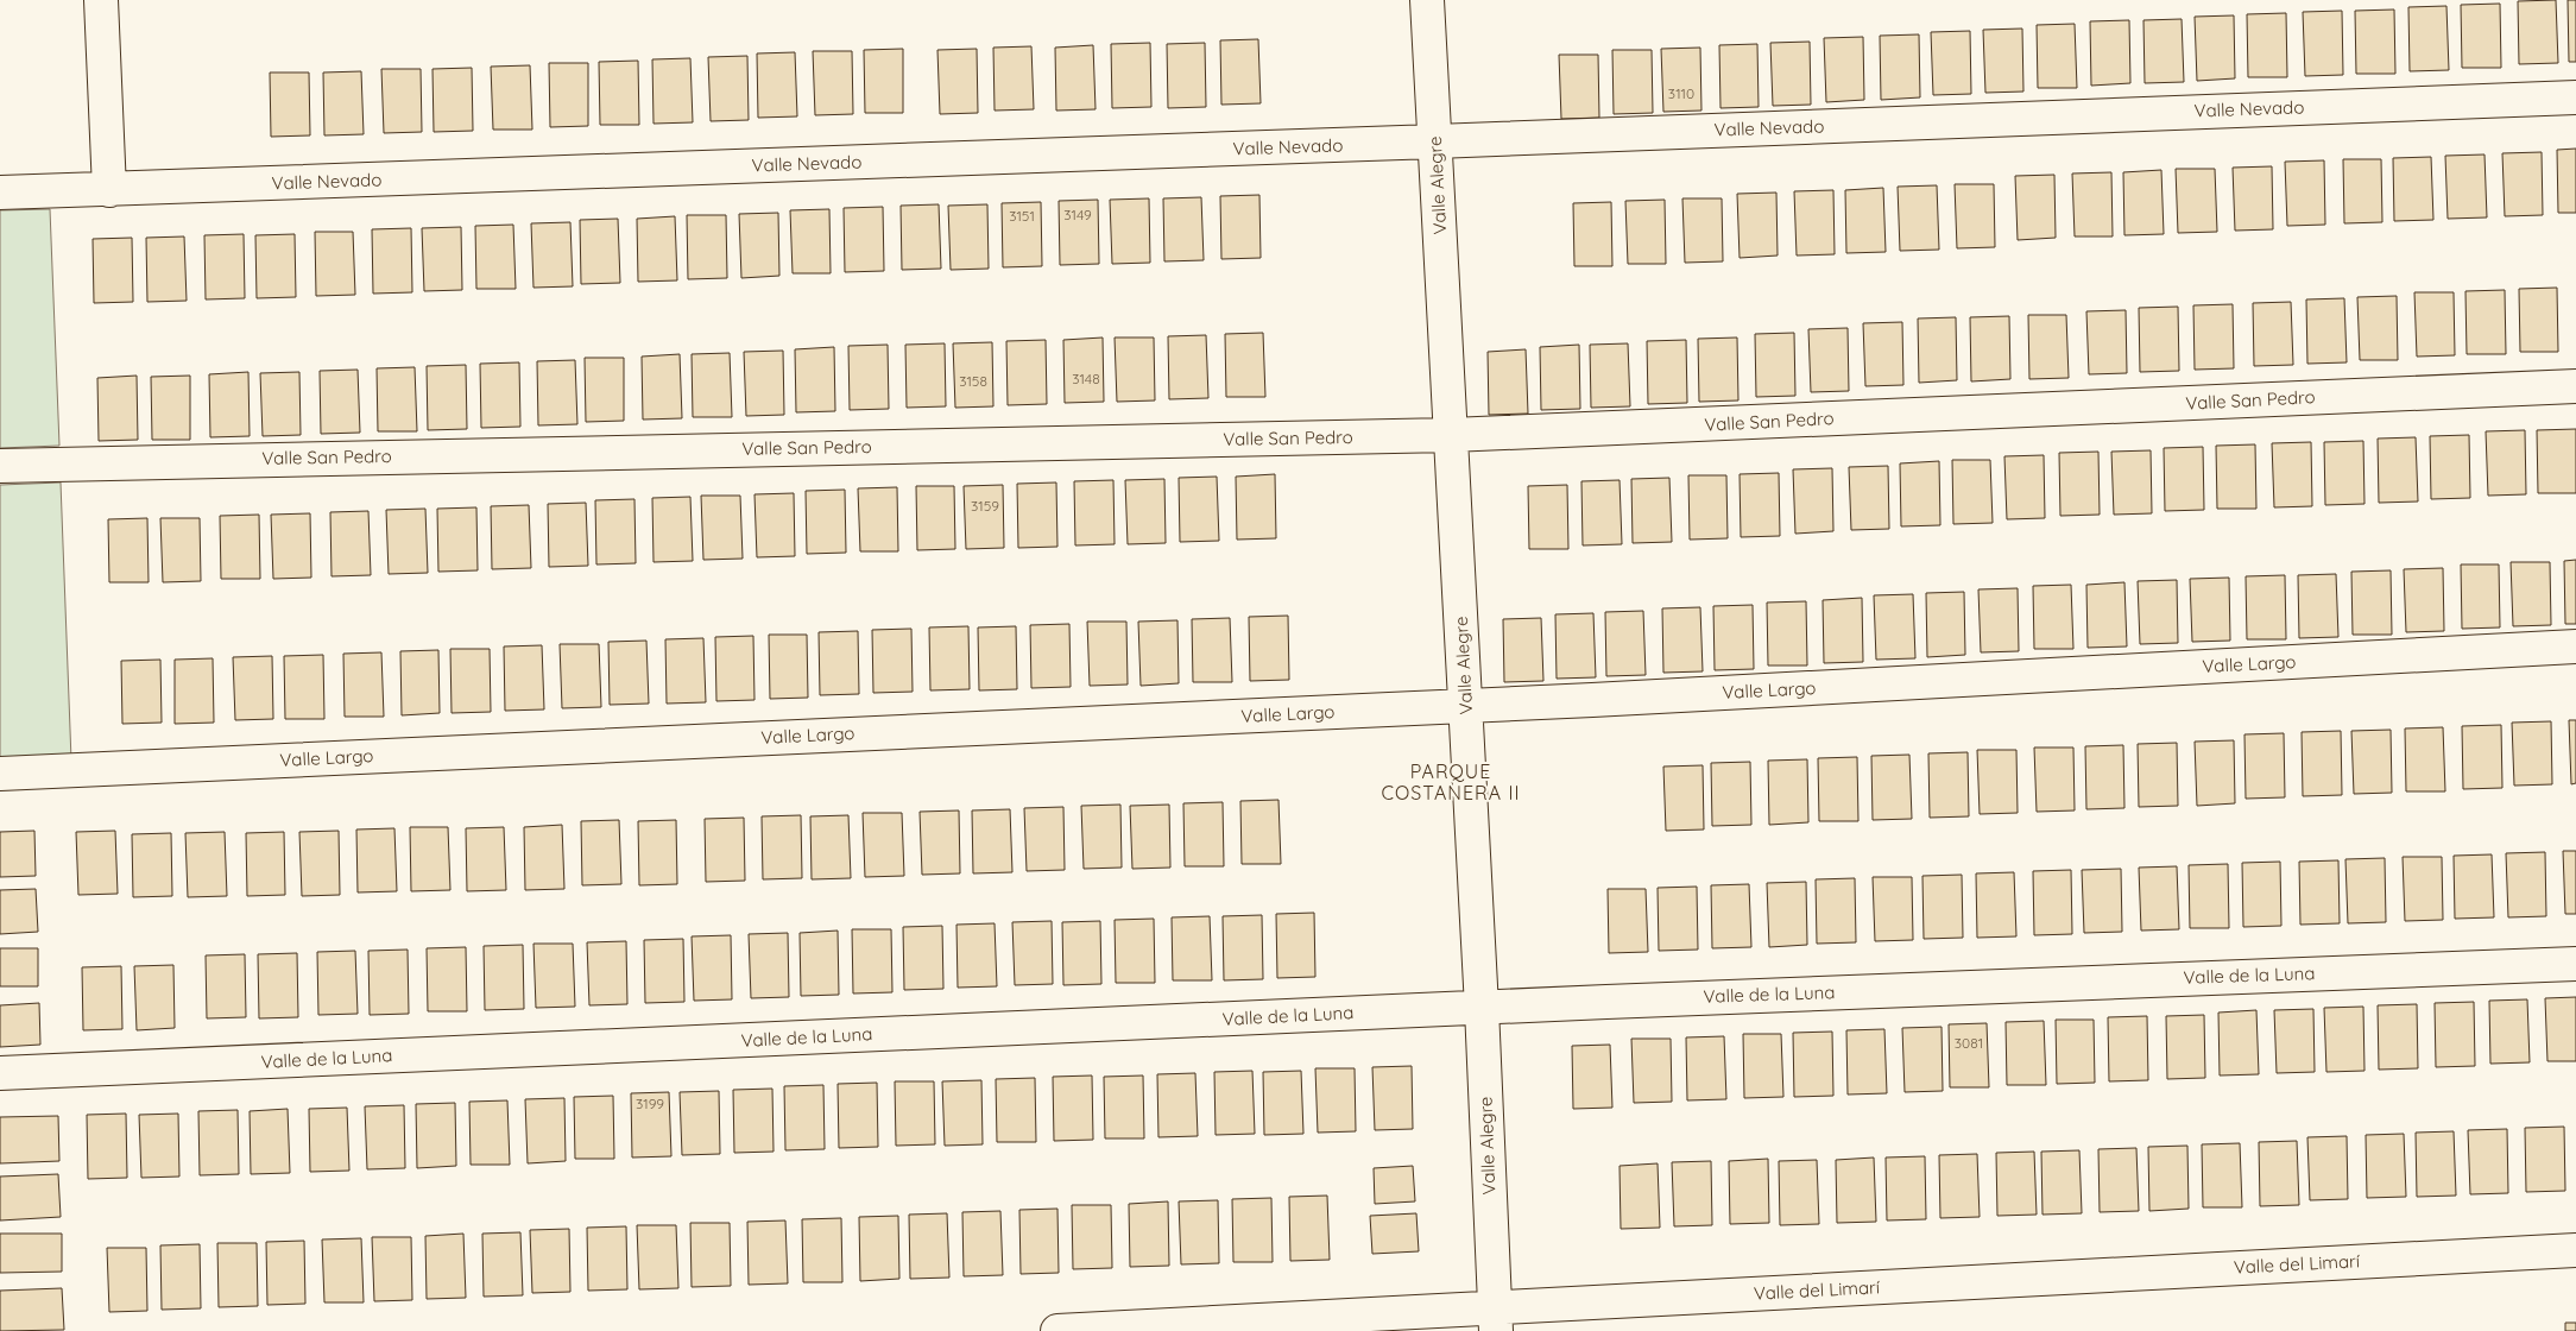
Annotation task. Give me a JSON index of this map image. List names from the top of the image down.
{
  "streets": {
    "street": [
      "Valle Nevado",
      "Valle Alegre",
      "Valle San Pedro",
      "Valle Largo",
      "Valle de la Luna",
      "Valle del Limarí"
    ]
  },
  "crossings": [
    ["Valle Nevado", "Valle Alegre"],
    ["Valle Alegre", "Valle San Pedro"],
    ["Valle Alegre", "Valle Largo"],
    ["Valle Alegre", "Valle de la Luna"],
    ["Valle Alegre", "Valle del Limarí"]
  ],
  "districts": ["PARQUE COSTANERA II"],
  "house_numbers": [
    "3110",
    "3149",
    "3151",
    "3148",
    "3158",
    "3159",
    "3081",
    "3199"
  ]
}
